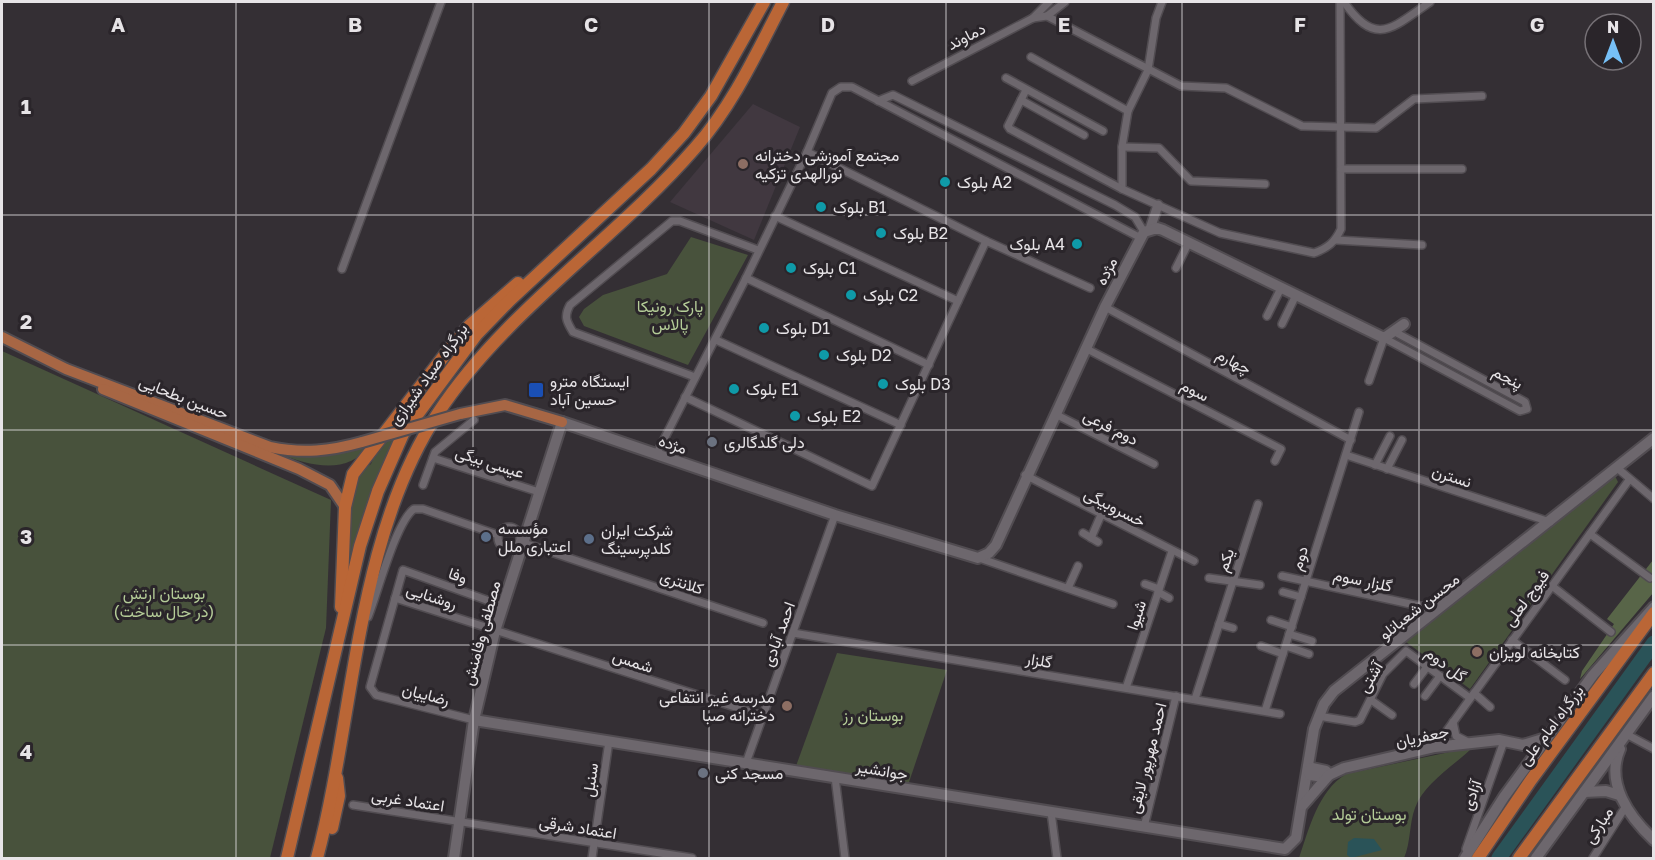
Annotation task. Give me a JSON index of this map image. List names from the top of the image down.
{
  "streets": {
    "highway": ["بزرگراه صیاد شیرازی", "بزرگراه امام علی"],
    "main road": [
      "مژده",
      "حسین بطحایی",
      "محسن شعبانلو",
      "مصطفی وفامنش",
      "جعفریان",
      "جوانشیر"
    ],
    "street": [
      "دماوند",
      "چهارم",
      "پنجم",
      "سوم",
      "دوم فرعی",
      "عیسی بیگی",
      "نسترن",
      "خسروبیگی",
      "دوم",
      "یکم",
      "وفا",
      "گلزار سوم",
      "کلانتری",
      "روشنایی",
      "فیوج لعلی",
      "شیوا",
      "احمد آبادی",
      "گلزار",
      "شمس",
      "گل دوم",
      "آشتی",
      "رضاییان",
      "احمد مهرپور لایقی",
      "سنبل",
      "آزادی",
      "اعتماد غربی",
      "مبارکی",
      "اعتماد شرقی"
    ]
  },
  "crossings": [
    ["مژده", "چهارم"],
    ["مژده", "سوم"],
    ["مژده", "حسین بطحایی"],
    ["مژده", "دوم فرعی"],
    ["مژده", "خسروبیگی"],
    ["مژده", "مصطفی وفامنش"],
    ["مژده", "احمد آبادی"],
    ["چهارم", "دوم"],
    ["عیسی بیگی", "مصطفی وفامنش"],
    ["نسترن", "دوم"],
    ["نسترن", "محسن شعبانلو"],
    ["خسروبیگی", "شیوا"],
    ["دوم", "گلزار سوم"],
    ["دوم", "گلزار"],
    ["یکم", "گلزار"],
    ["وفا", "روشنایی"],
    ["وفا", "مصطفی وفامنش"],
    ["وفا", "رضاییان"],
    ["گلزار سوم", "محسن شعبانلو"],
    ["کلانتری", "مصطفی وفامنش"],
    ["روشنایی", "مصطفی وفامنش"],
    ["روشنایی", "شمس"],
    ["روشنایی", "رضاییان"],
    ["فیوج لعلی", "گل دوم"],
    ["فیوج لعلی", "جعفریان"],
    ["محسن شعبانلو", "آشتی"],
    ["محسن شعبانلو", "جوانشیر"],
    ["شیوا", "گلزار"],
    ["مصطفی وفامنش", "شمس"],
    ["مصطفی وفامنش", "رضاییان"],
    ["مصطفی وفامنش", "جوانشیر"],
    ["مصطفی وفامنش", "اعتماد غربی"],
    ["مصطفی وفامنش", "اعتماد شرقی"],
    ["احمد آبادی", "گلزار"],
    ["احمد آبادی", "شمس"],
    ["احمد آبادی", "جوانشیر"],
    ["گلزار", "احمد مهرپور لایقی"],
    ["گل دوم", "آشتی"],
    ["رضاییان", "جوانشیر"],
    ["جعفریان", "آزادی"],
    ["احمد مهرپور لایقی", "جوانشیر"],
    ["جوانشیر", "سنبل"],
    ["سنبل", "اعتماد شرقی"],
    ["اعتماد غربی", "اعتماد شرقی"]
  ],
  "parks": [
    "پارک رونیکا پالاس",
    "بوستان ارتش (در حال ساخت)",
    "بوستان رز",
    "بوستان تولد"
  ],
  "places": {
    "other": [
      "مجتمع آموزشی دخترانه نورالهدی تزکیه",
      "بلوک A2",
      "بلوک B1",
      "بلوک B2",
      "بلوک A4",
      "بلوک C1",
      "بلوک C2",
      "بلوک D1",
      "بلوک D2",
      "بلوک D3",
      "بلوک E1",
      "بلوک E2",
      "دلی گلدگالری",
      "مؤسسه اعتباری ملل",
      "شرکت ایران کلدپرسینگ",
      "کتابخانه لویزان",
      "مدرسه غیر انتفاعی دخترانه صبا",
      "مسجد کنی"
    ],
    "transit": ["ایستگاه مترو حسین آباد"]
  },
  "north": "top",
  "grid": {
    "columns": [
      "A",
      "B",
      "C",
      "D",
      "E",
      "F",
      "G"
    ],
    "rows": [
      "1",
      "2",
      "3",
      "4"
    ]
  }
}
